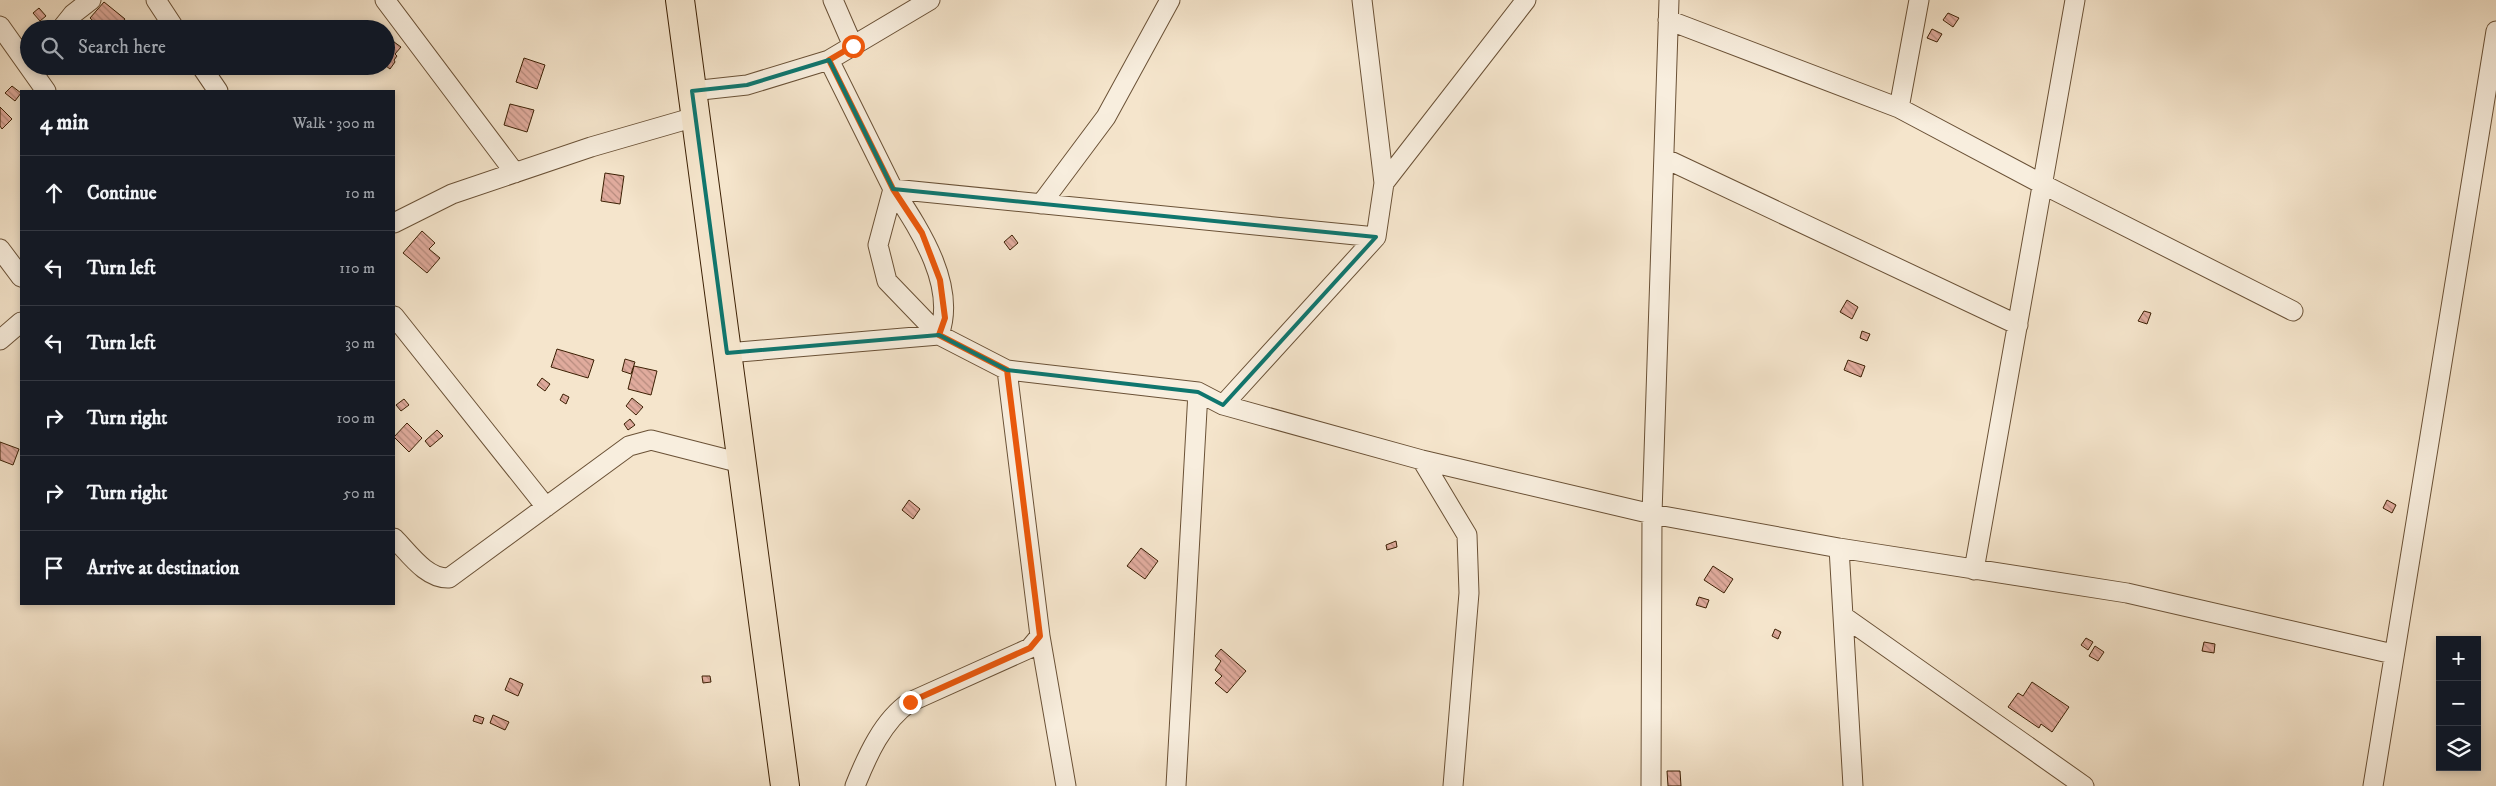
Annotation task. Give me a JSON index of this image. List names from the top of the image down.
{
  "page": {
    "search": "Search here",
    "heading": ["4 min", "Walk · 300 m"],
    "list": [
      ["Continue", "10 m"],
      ["Turn left", "110 m"],
      ["Turn left", "30 m"],
      ["Turn right", "100 m"],
      ["Turn right", "50 m"],
      "Arrive at destination"
    ],
    "map_buttons": ["+", "−"]
  }
}
